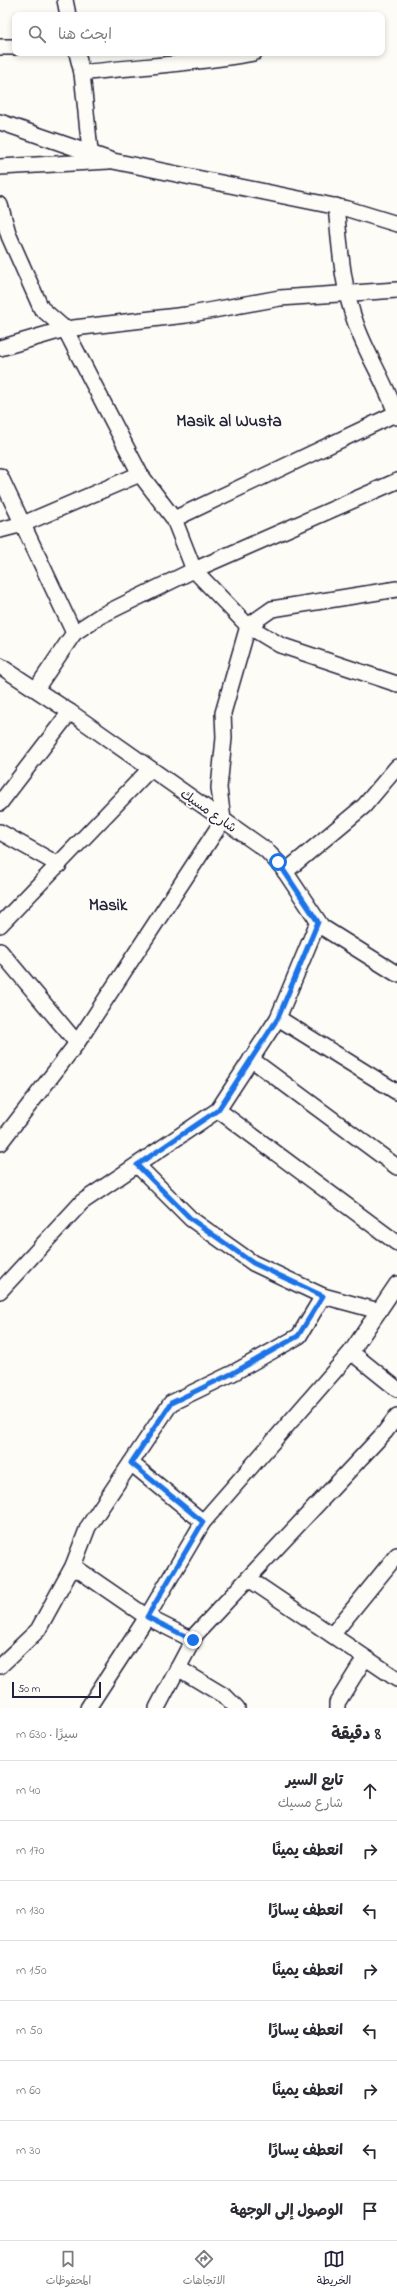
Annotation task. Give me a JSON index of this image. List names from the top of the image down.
{
  "streets": {
    "street": ["شارع مسيك"]
  },
  "districts": ["Masik al Wusta", "Masik"],
  "scale_bar": "50 m",
  "page": {
    "search": "ابحث هنا",
    "scale": "50 m",
    "heading": ["8 دقيقة", "سيرًا · 630 m"],
    "list": [
      ["تابع السير", "شارع مسيك", "40 m"],
      ["انعطف يمينًا", "170 m"],
      ["انعطف يسارًا", "130 m"],
      ["انعطف يمينًا", "150 m"],
      ["انعطف يسارًا", "50 m"],
      ["انعطف يمينًا", "60 m"],
      ["انعطف يسارًا", "30 m"],
      "الوصول إلى الوجهة"
    ],
    "nav": ["الخريطة", "الاتجاهات", "المحفوظات"]
  }
}
